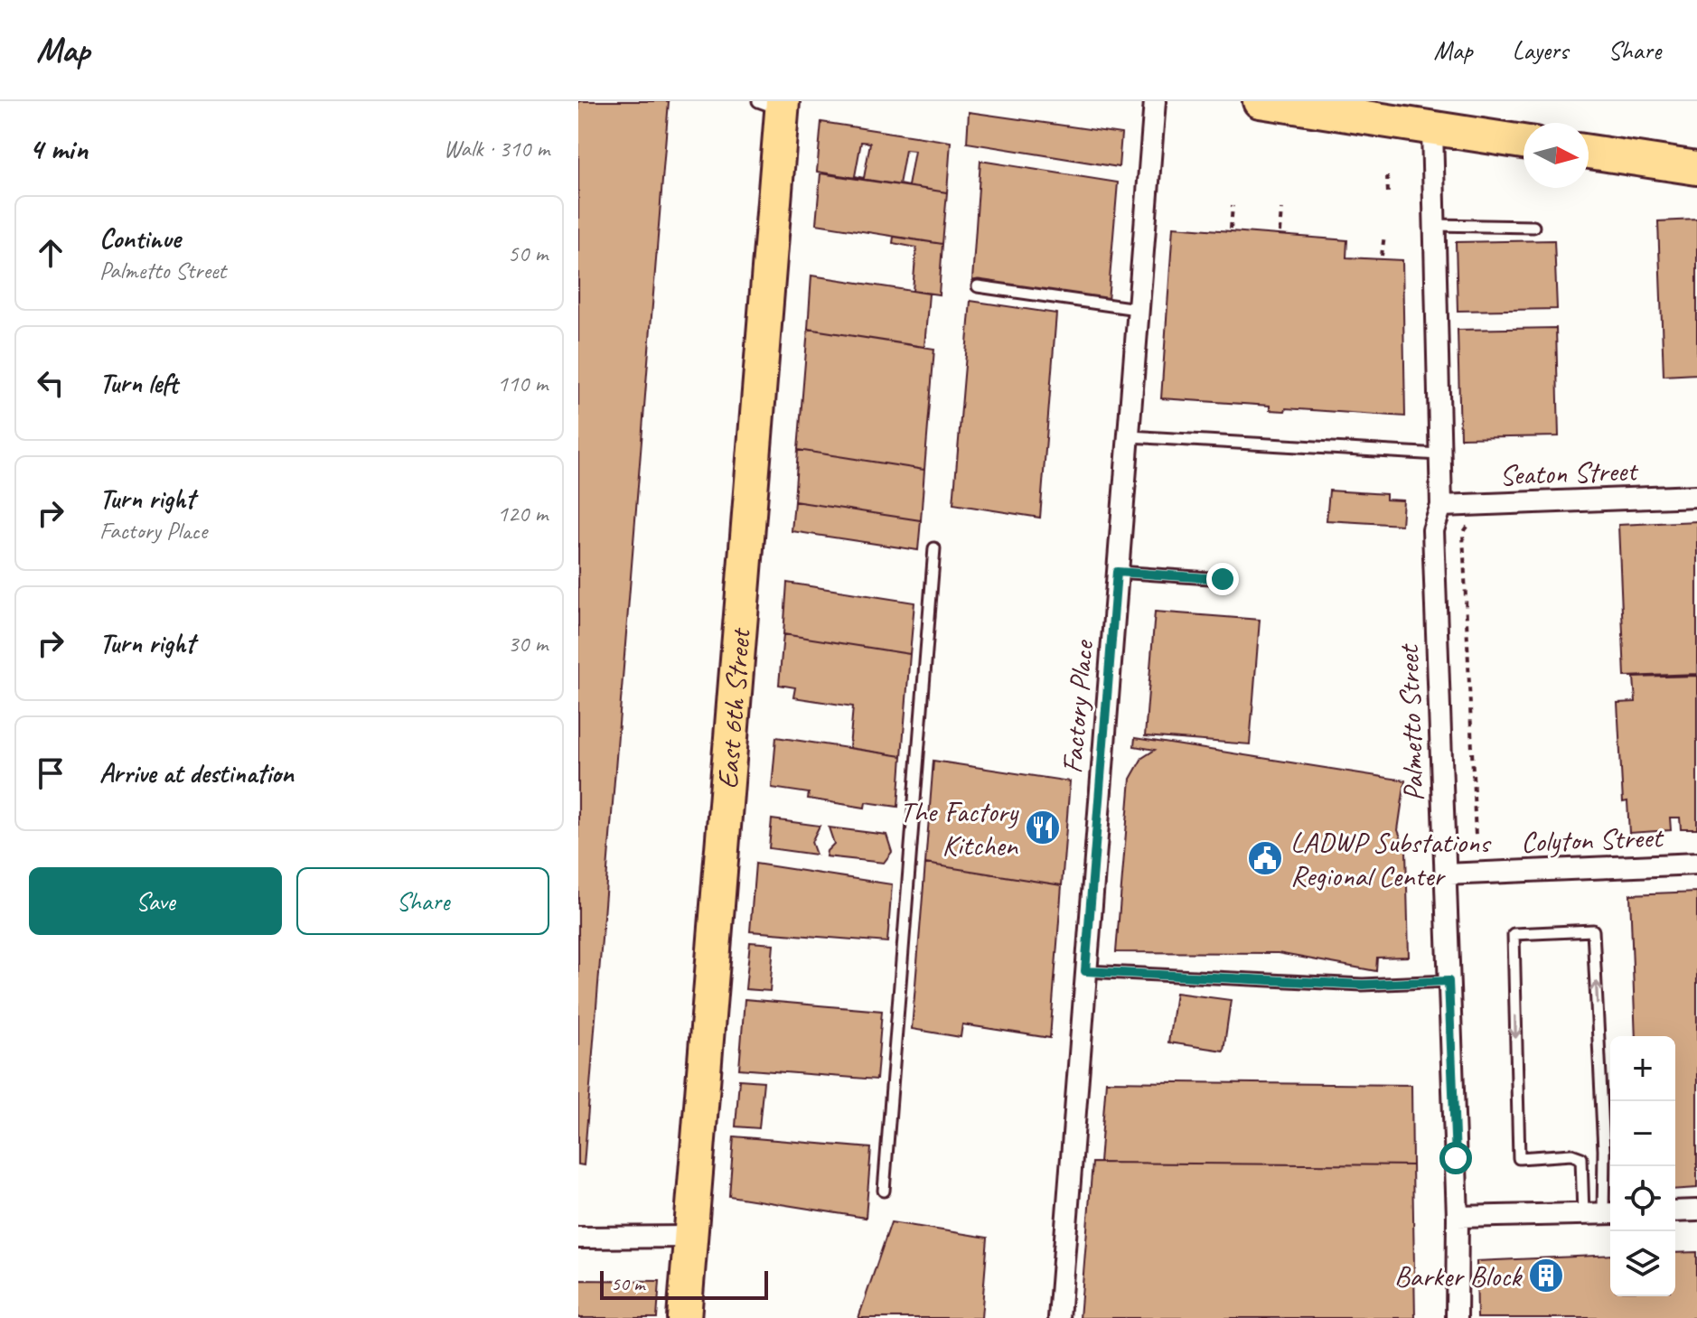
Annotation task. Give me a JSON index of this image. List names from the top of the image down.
{
  "streets": {
    "main road": ["East 6th Street"],
    "street": [
      "Seaton Street",
      "Factory Place",
      "Palmetto Street",
      "Colyton Street"
    ]
  },
  "crossings": [
    ["Seaton Street", "Palmetto Street"],
    ["Palmetto Street", "Colyton Street"]
  ],
  "places": {
    "restaurant": ["The Factory Kitchen"],
    "public building": ["LADWP Substations Regional Center"],
    "building": ["Barker Block"]
  },
  "scale_bar": "50 m",
  "north": "right",
  "page": {
    "header": "Map",
    "nav": ["Map", "Layers", "Share"],
    "heading": ["4 min", "Walk · 310 m"],
    "list": [
      ["Continue", "Palmetto Street", "50 m"],
      ["Turn left", "110 m"],
      ["Turn right", "Factory Place", "120 m"],
      ["Turn right", "30 m"],
      "Arrive at destination"
    ],
    "buttons": ["Save", "Share"],
    "map_buttons": ["+", "−"],
    "scale": "50 m"
  }
}
